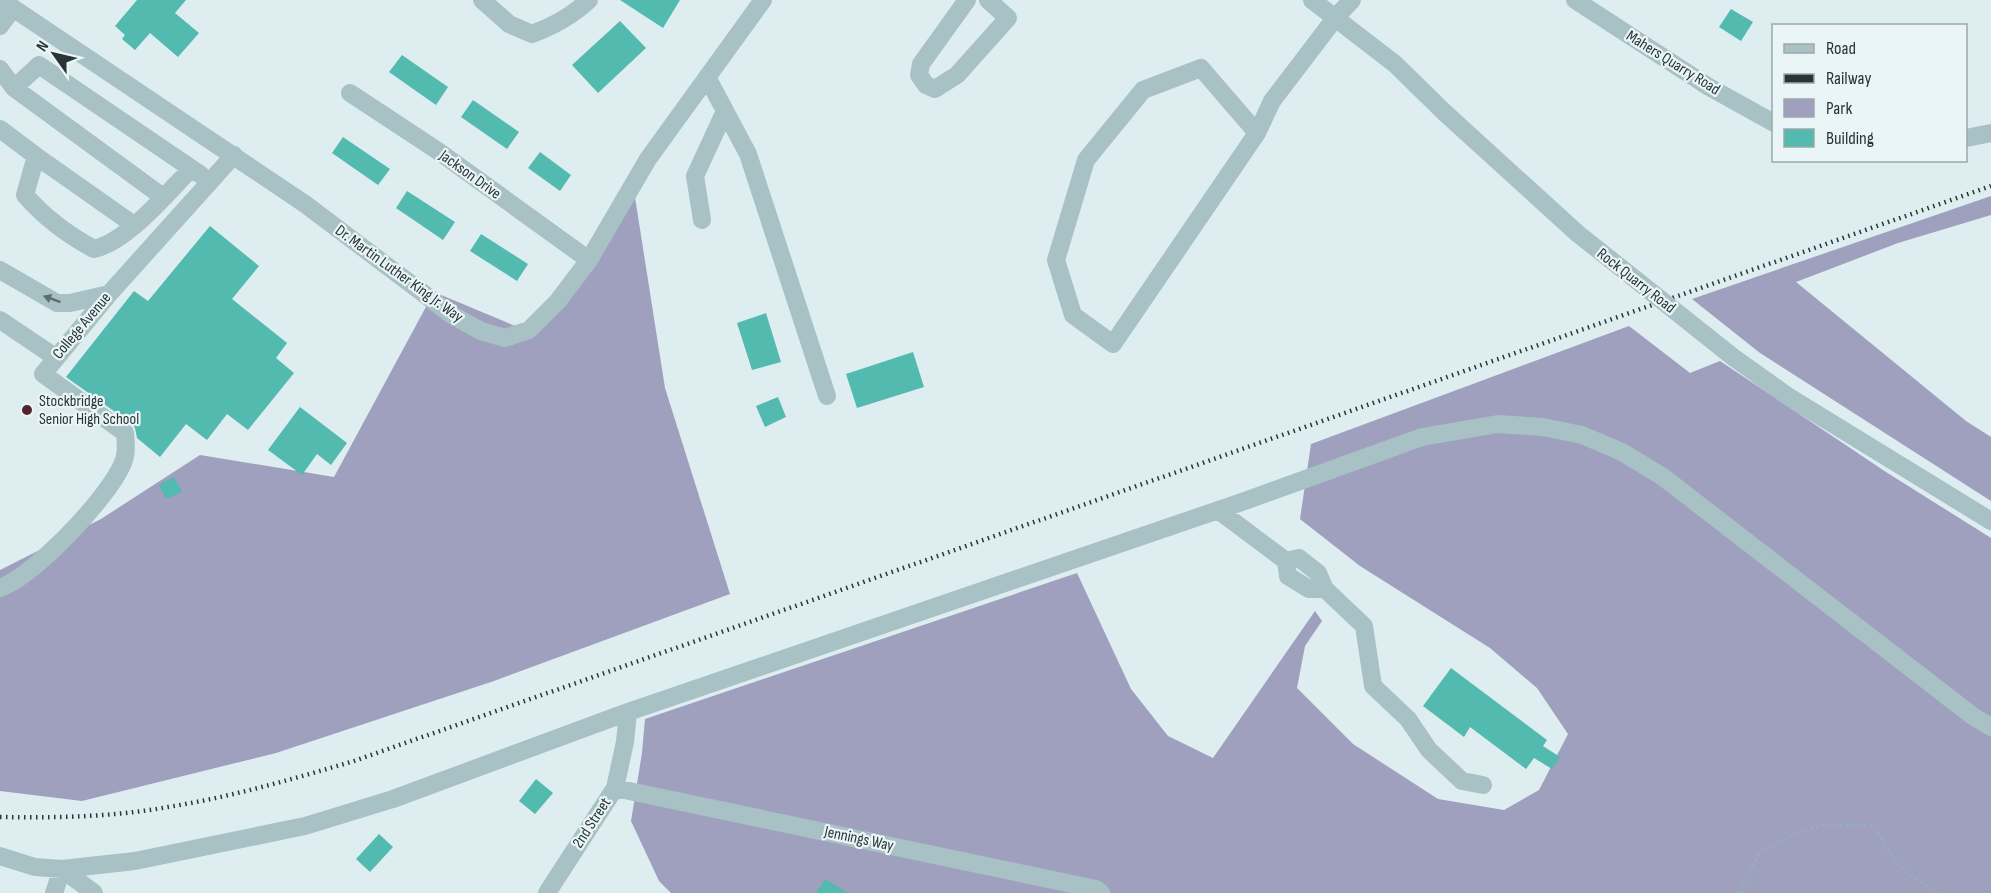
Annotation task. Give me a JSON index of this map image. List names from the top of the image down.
{
  "streets": {
    "street": [
      "Mahers Quarry Road",
      "Jackson Drive",
      "Dr. Martin Luther King Jr. Way",
      "Rock Quarry Road",
      "College Avenue",
      "2nd Street",
      "Jennings Way"
    ]
  },
  "crossings": [
    ["Jackson Drive", "Dr. Martin Luther King Jr. Way"],
    ["Dr. Martin Luther King Jr. Way", "College Avenue"],
    ["2nd Street", "Jennings Way"]
  ],
  "places": ["Stockbridge Senior High School"],
  "legend": [
    "Road",
    "Railway",
    "Park",
    "Building"
  ],
  "north": "top left"
}
